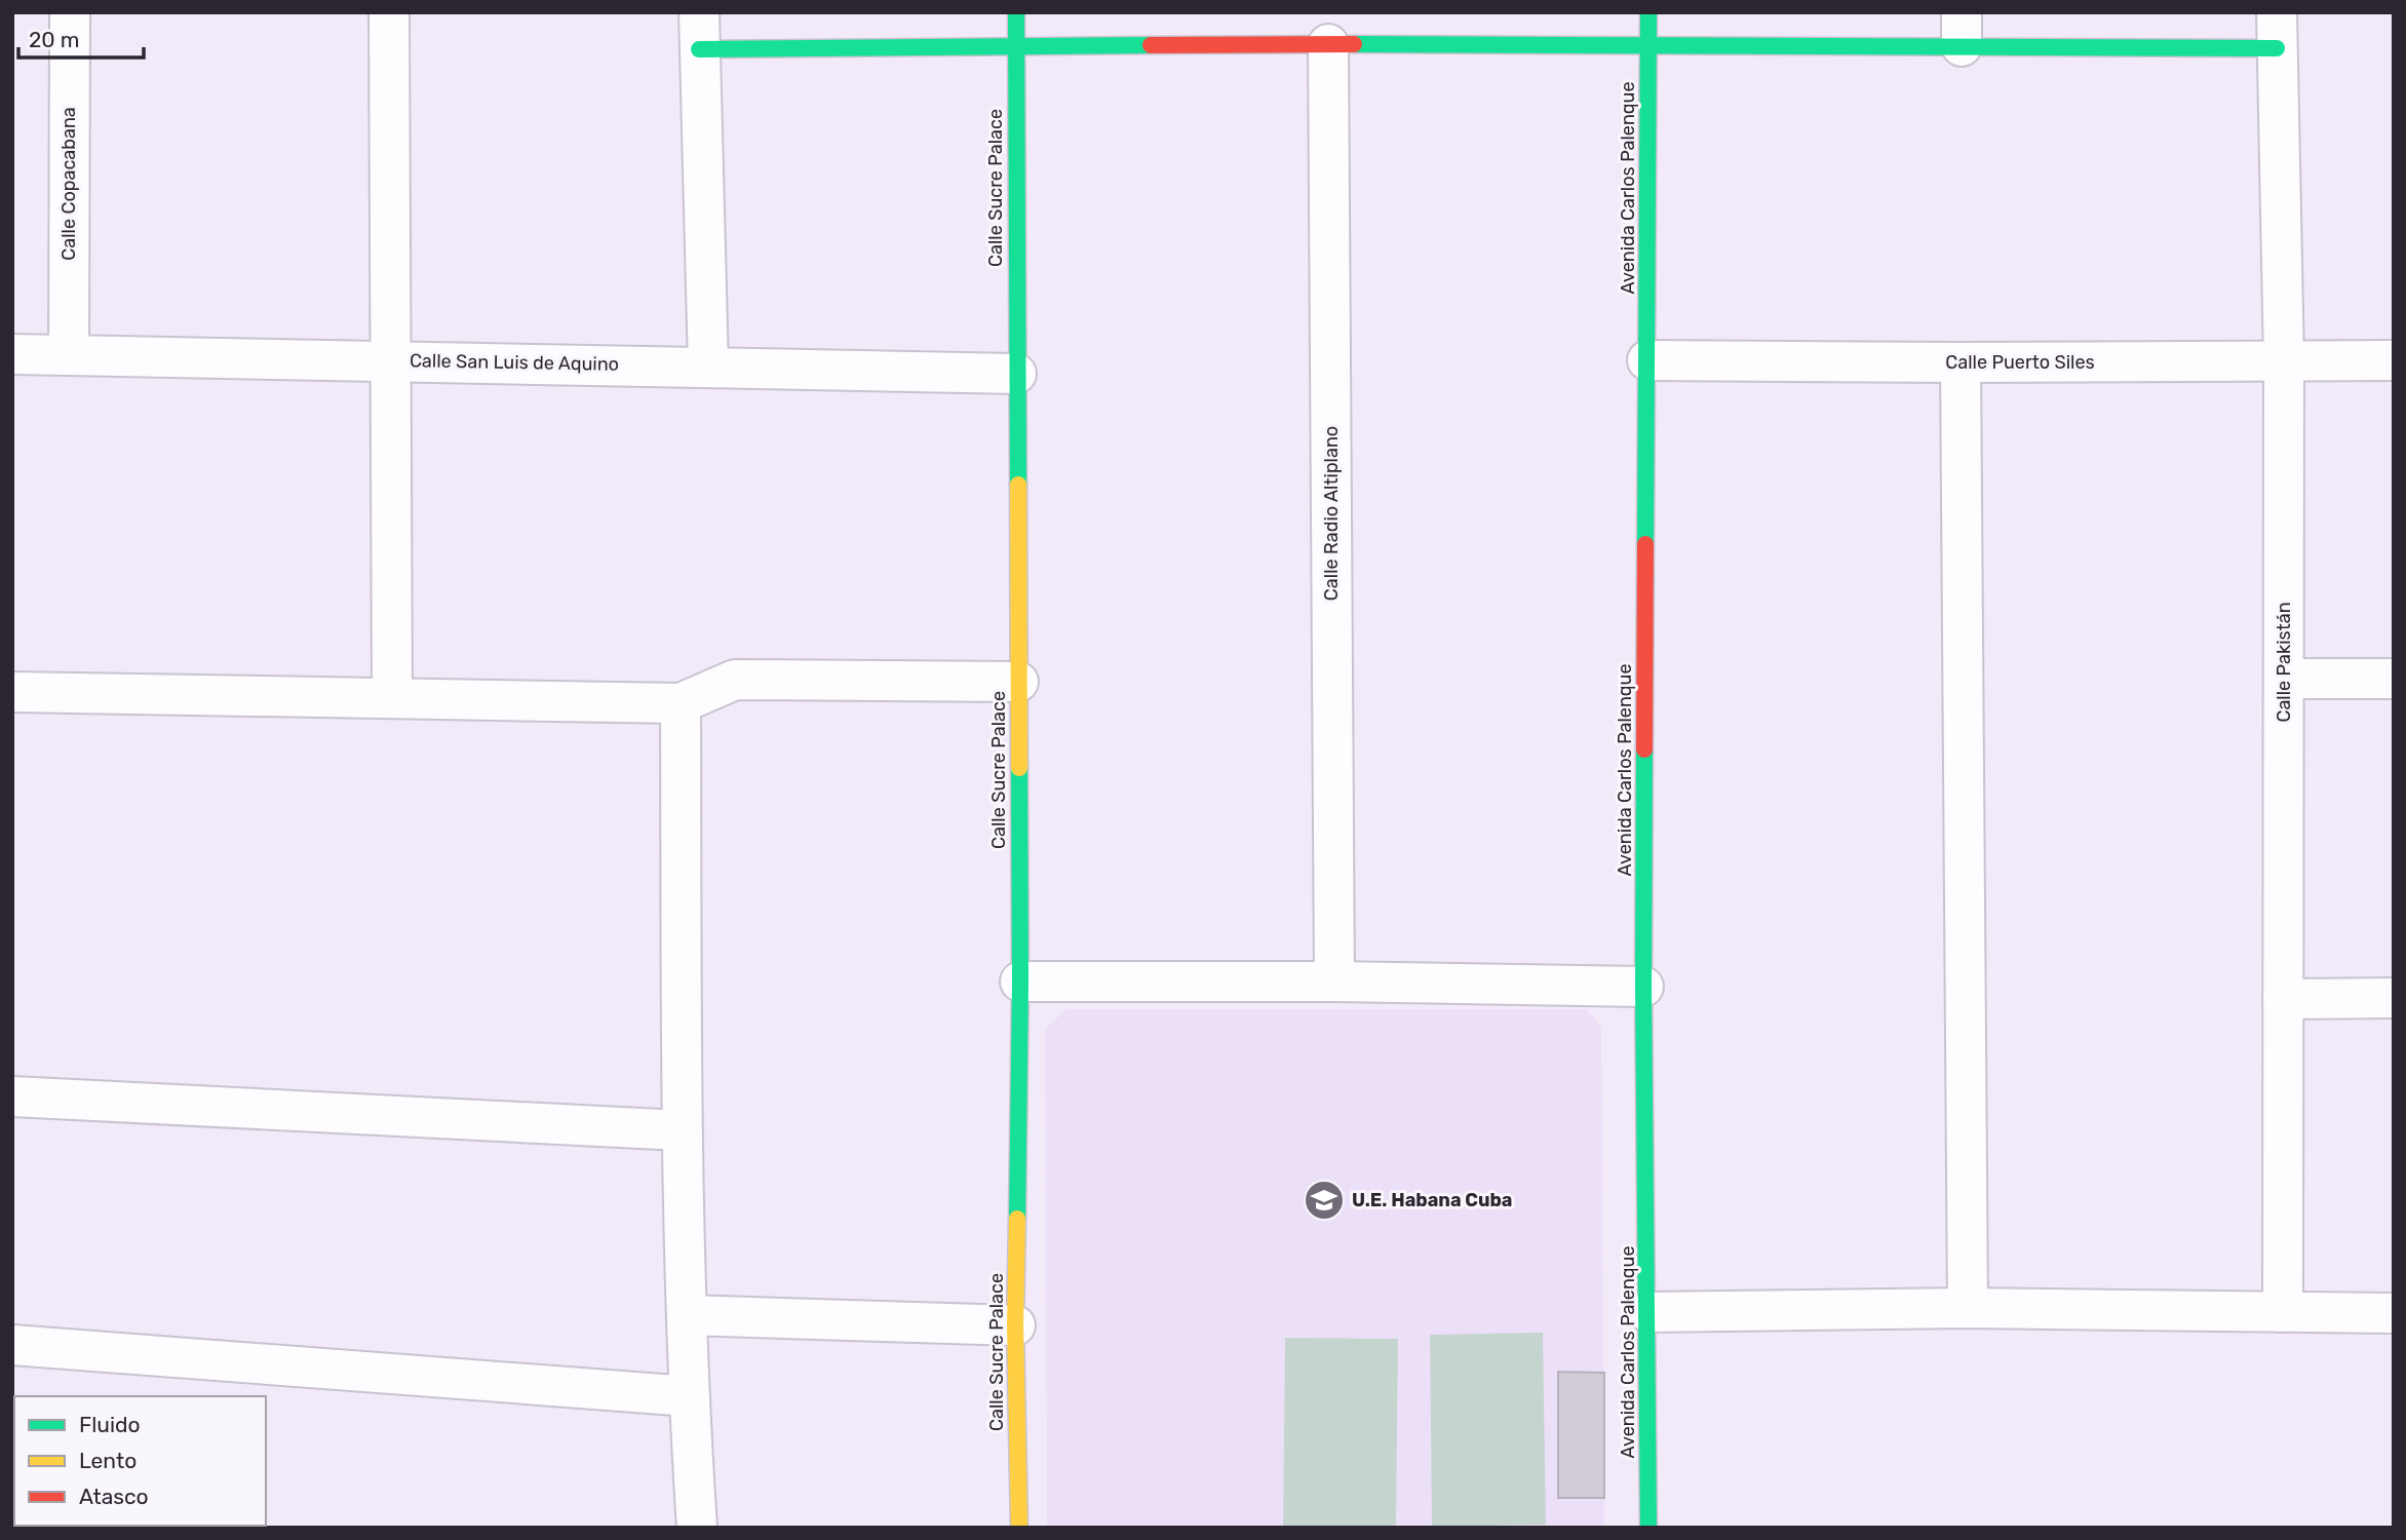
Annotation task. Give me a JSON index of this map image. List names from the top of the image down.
{
  "streets": {
    "street": [
      "Calle Copacabana",
      "Calle Sucre Palace",
      "Avenida Carlos Palenque",
      "Calle San Luis de Aquino",
      "Calle Puerto Siles",
      "Calle Radio Altiplano",
      "Calle Pakistán"
    ]
  },
  "crossings": [
    ["Calle Copacabana", "Calle San Luis de Aquino"],
    ["Calle Sucre Palace", "Calle San Luis de Aquino"],
    ["Avenida Carlos Palenque", "Calle Puerto Siles"],
    ["Calle Puerto Siles", "Calle Pakistán"]
  ],
  "places": {
    "school or university": ["U.E. Habana Cuba"]
  },
  "legend": ["Fluido", "Lento", "Atasco"],
  "scale_bar": "20 m"
}
